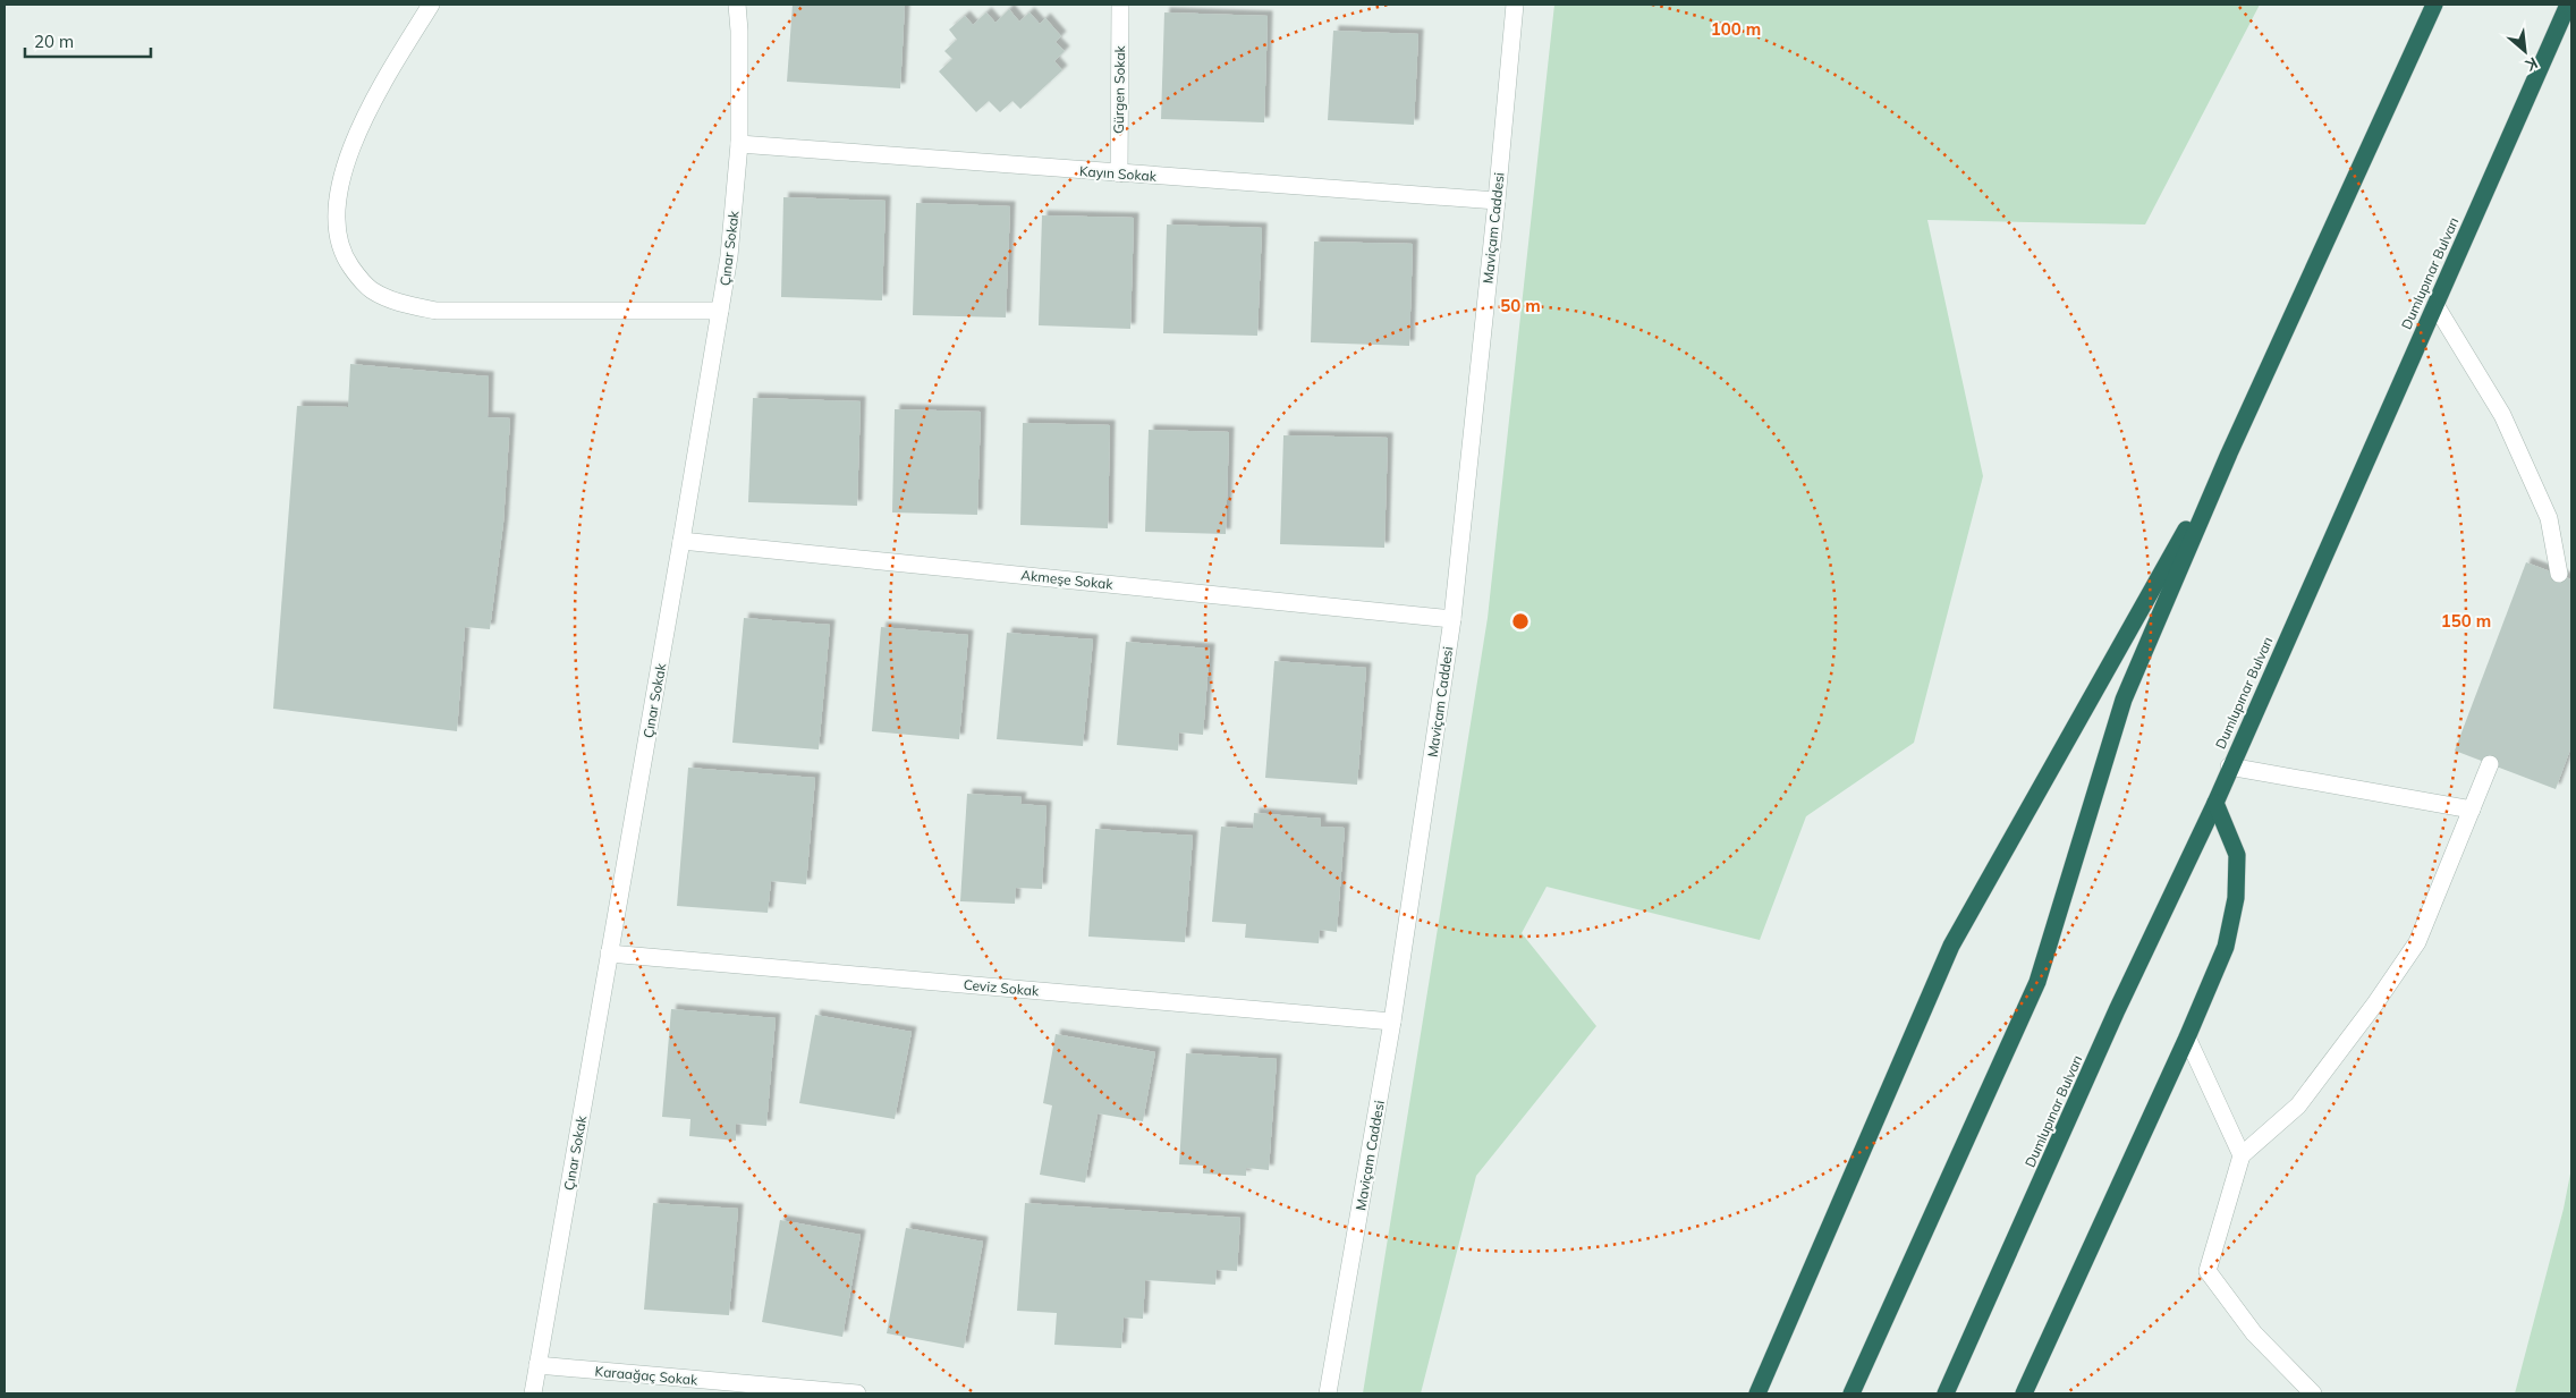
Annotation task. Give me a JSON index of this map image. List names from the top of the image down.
{
  "streets": {
    "highway": ["Dumlupınar Bulvarı"],
    "street": [
      "Gürgen Sokak",
      "Kayın Sokak",
      "Maviçam Caddesi",
      "Çınar Sokak",
      "Akmeşe Sokak",
      "Ceviz Sokak",
      "Karaağaç Sokak"
    ]
  },
  "crossings": [
    ["Gürgen Sokak", "Kayın Sokak"],
    ["Kayın Sokak", "Maviçam Caddesi"],
    ["Kayın Sokak", "Çınar Sokak"],
    ["Maviçam Caddesi", "Akmeşe Sokak"],
    ["Maviçam Caddesi", "Ceviz Sokak"],
    ["Çınar Sokak", "Akmeşe Sokak"],
    ["Çınar Sokak", "Ceviz Sokak"],
    ["Çınar Sokak", "Karaağaç Sokak"]
  ],
  "scale_bar": "20 m",
  "north": "bottom right",
  "rings": ["100 m", "50 m", "150 m"]
}
